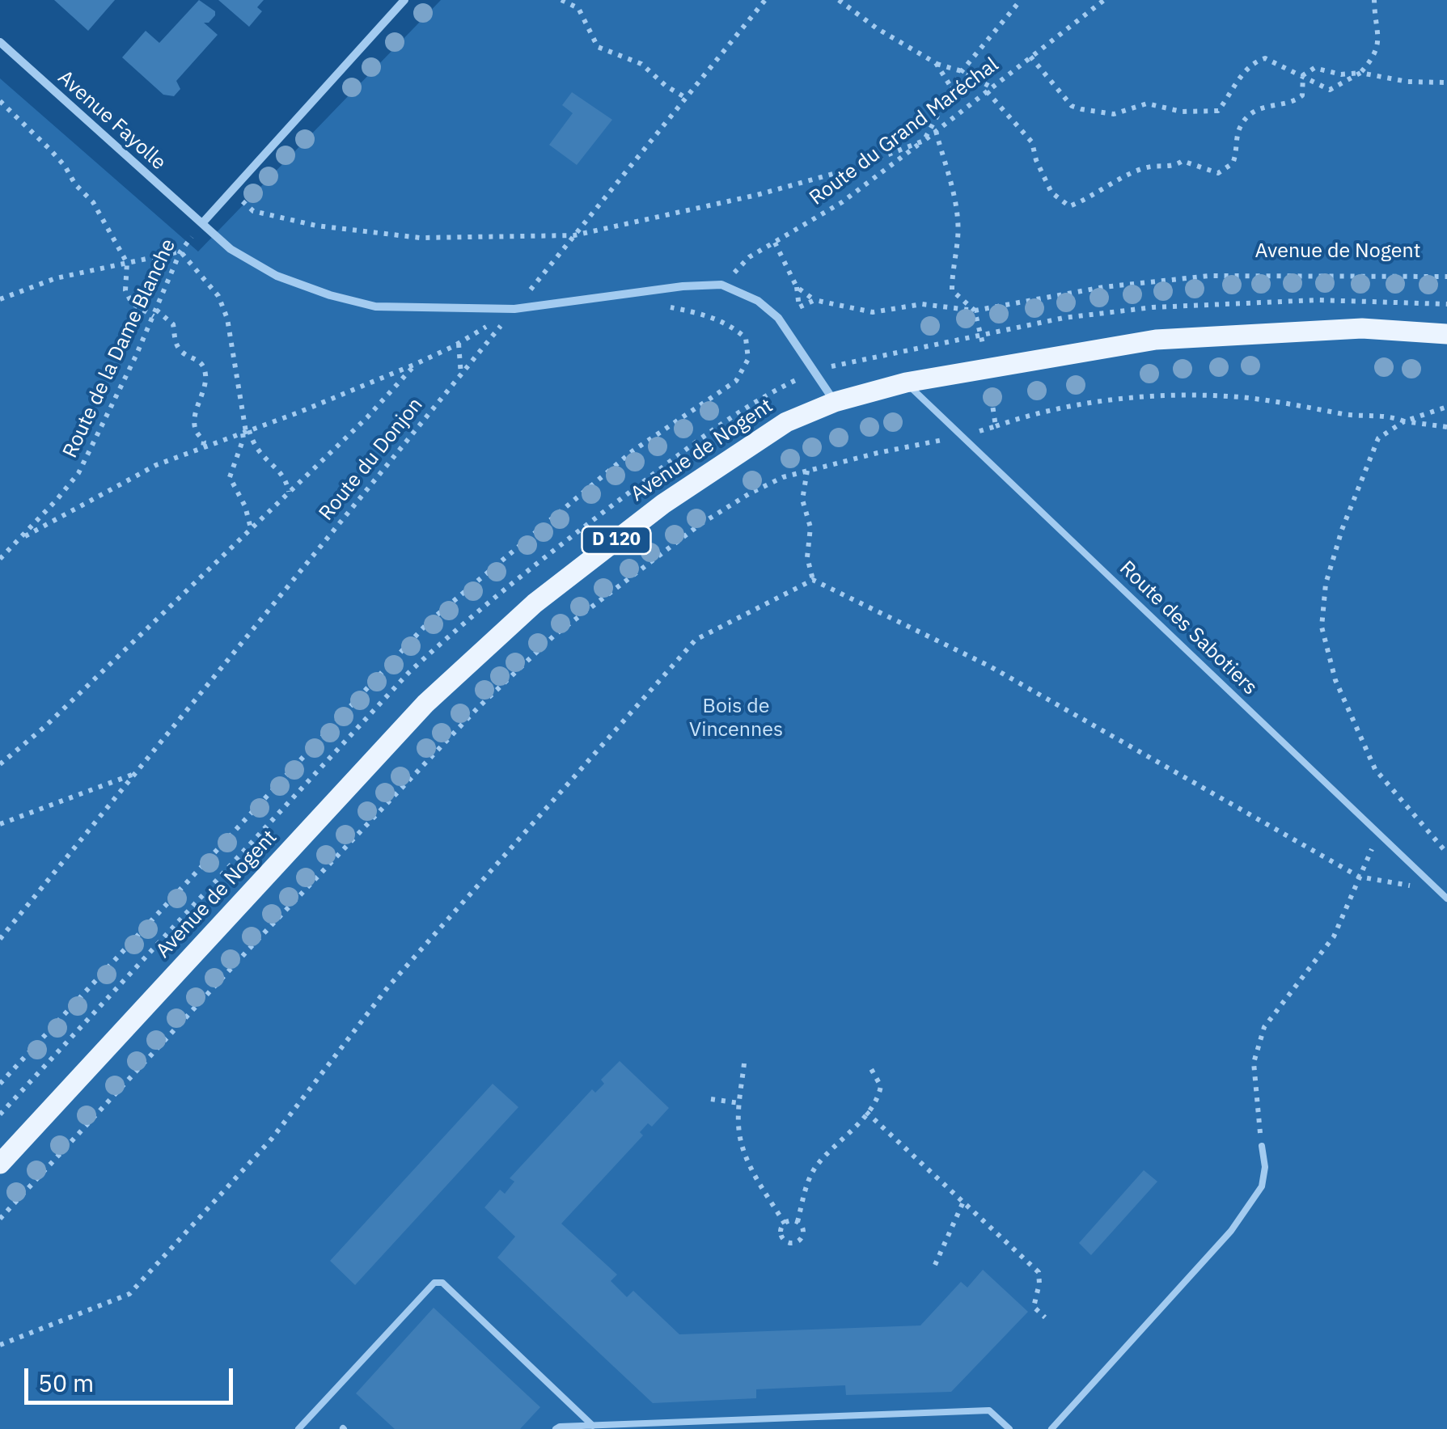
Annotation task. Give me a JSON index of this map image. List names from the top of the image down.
{
  "streets": {
    "main road": ["Avenue de Nogent", "D 120"],
    "street": ["Avenue Fayolle"],
    "lane": ["Route des Sabotiers"],
    "path": ["Route du Grand Maréchal", "Route de la Dame Blanche", "Route du Donjon"]
  },
  "crossings": [
    ["Avenue Fayolle", "Route de la Dame Blanche"],
    ["Avenue de Nogent", "Route des Sabotiers"]
  ],
  "parks": ["Bois de Vincennes"],
  "scale_bar": "50 m"
}
